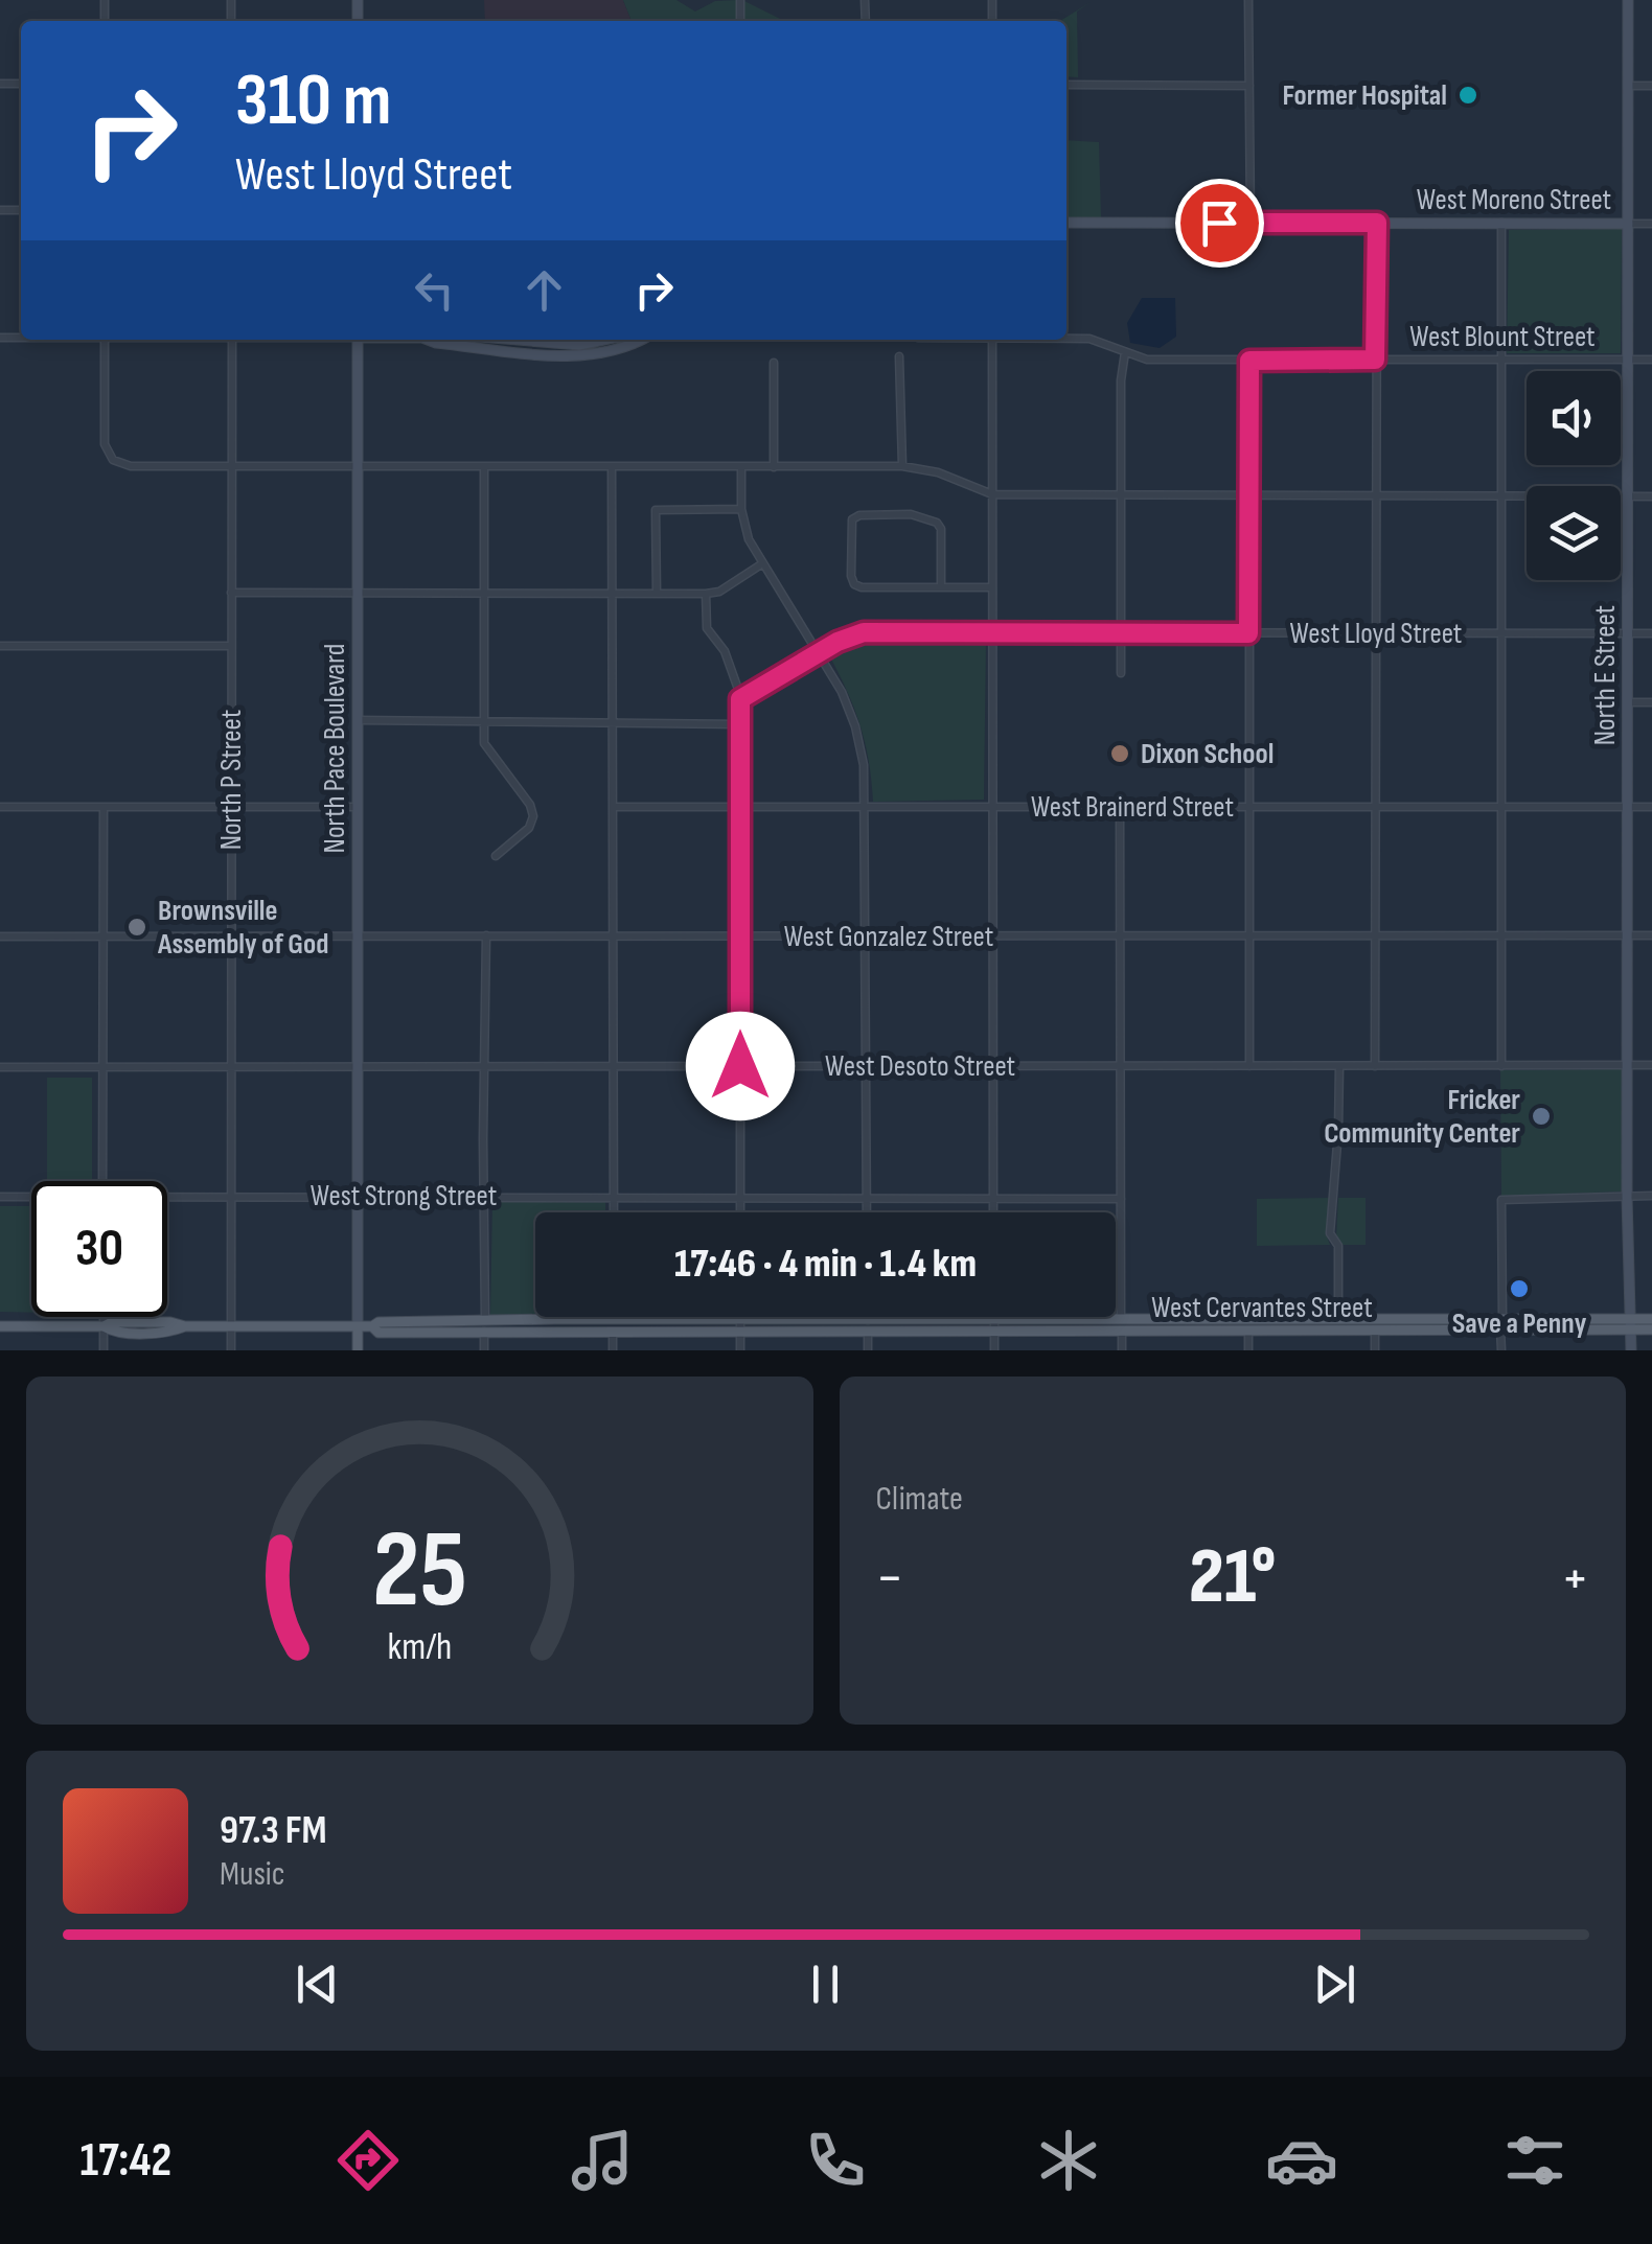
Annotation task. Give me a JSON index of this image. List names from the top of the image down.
{
  "streets": {
    "main road": ["North Pace Boulevard", "West Cervantes Street"],
    "street": [
      "West Moreno Street",
      "West Blount Street",
      "West Lloyd Street",
      "North E Street",
      "North P Street",
      "West Brainerd Street",
      "West Gonzalez Street",
      "West Desoto Street",
      "West Strong Street"
    ]
  },
  "crossings": [
    ["West Moreno Street", "North E Street"],
    ["West Blount Street", "North E Street"],
    ["West Lloyd Street", "North E Street"],
    ["North E Street", "West Brainerd Street"],
    ["North E Street", "West Gonzalez Street"],
    ["North E Street", "West Desoto Street"],
    ["North E Street", "West Cervantes Street"],
    ["North Pace Boulevard", "West Gonzalez Street"],
    ["North Pace Boulevard", "West Desoto Street"],
    ["North Pace Boulevard", "West Strong Street"],
    ["North Pace Boulevard", "West Cervantes Street"],
    ["North P Street", "West Gonzalez Street"],
    ["North P Street", "West Desoto Street"],
    ["North P Street", "West Strong Street"],
    ["North P Street", "West Cervantes Street"]
  ],
  "places": [
    "Former Hospital",
    "Dixon School",
    "Brownsville Assembly of God",
    "Fricker Community Center",
    "Save a Penny"
  ],
  "page": {
    "turn": ["310 m", "West Lloyd Street"],
    "limit": "30",
    "trip": "17:46 · 4 min · 1.4 km",
    "tile": "Climate",
    "heat": ["−", "21°", "+"],
    "song": ["97.3 FM", "Music"],
    "tabs": "17:42",
    "gauge": ["25", "km/h"]
  }
}
